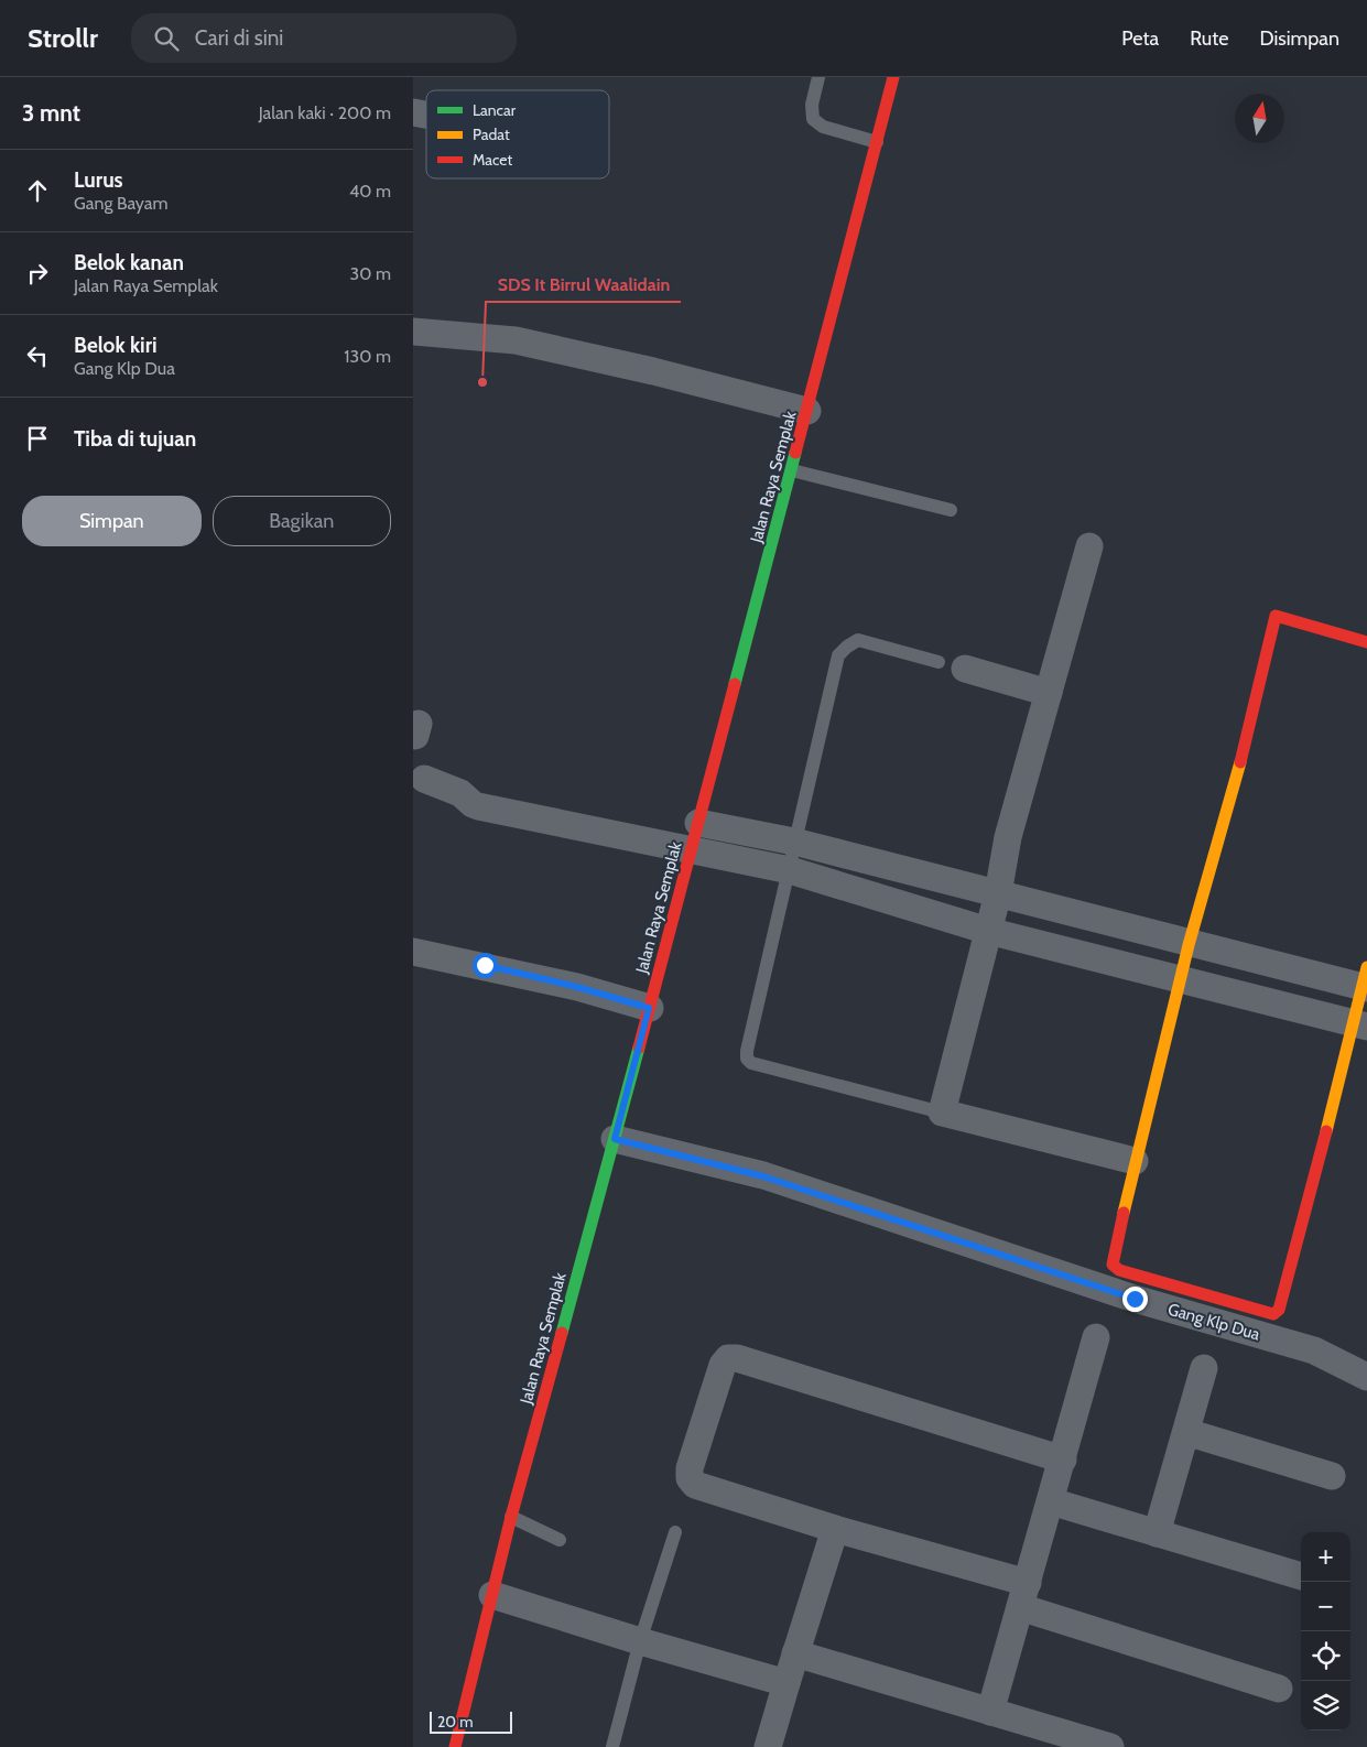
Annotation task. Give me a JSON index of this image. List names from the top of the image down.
{
  "streets": {
    "main road": ["Jalan Raya Semplak"],
    "street": ["Gang Klp Dua"]
  },
  "crossings": [
    ["Jalan Raya Semplak", "Gang Klp Dua"]
  ],
  "places": ["SDS It Birrul Waalidain"],
  "legend": ["Lancar", "Padat", "Macet"],
  "scale_bar": "20 m",
  "north": "top",
  "page": {
    "header": "Strollr",
    "search": "Cari di sini",
    "nav": ["Peta", "Rute", "Disimpan"],
    "heading": ["3 mnt", "Jalan kaki · 200 m"],
    "list": [
      ["Lurus", "Gang Bayam", "40 m"],
      ["Belok kanan", "Jalan Raya Semplak", "30 m"],
      ["Belok kiri", "Gang Klp Dua", "130 m"],
      "Tiba di tujuan"
    ],
    "buttons": ["Simpan", "Bagikan"],
    "map_buttons": ["+", "−"],
    "scale": "20 m"
  }
}
